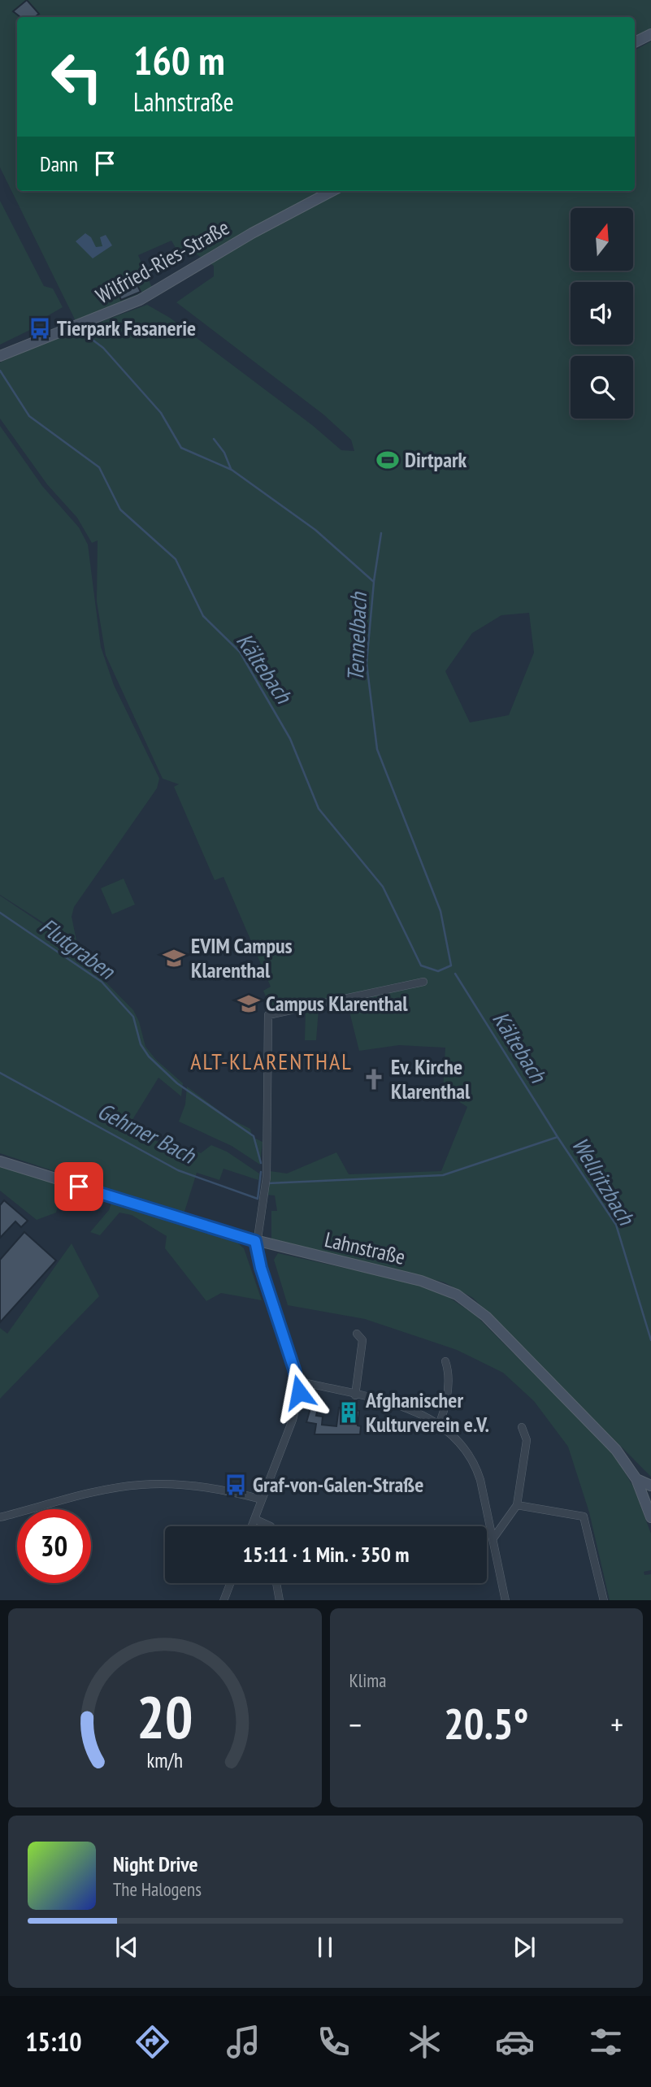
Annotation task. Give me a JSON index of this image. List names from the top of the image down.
{
  "streets": {
    "main road": ["Wilfried-Ries-Straße", "Lahnstraße"]
  },
  "districts": ["ALT-KLARENTHAL"],
  "water": [
    "Tennelbach",
    "Kältebach",
    "Flutgraben",
    "Gehrner Bach",
    "Wellritzbach"
  ],
  "places": {
    "bus stop": ["Tierpark Fasanerie", "Graf-von-Galen-Straße"],
    "sports": ["Dirtpark"],
    "school or university": ["EVIM Campus Klarenthal", "Campus Klarenthal"],
    "church": ["Ev. Kirche Klarenthal"],
    "building": ["Afghanischer Kulturverein e.V."]
  },
  "north": "top",
  "page": {
    "turn": ["160 m", "Lahnstraße"],
    "then": "Dann",
    "limit": "30",
    "trip": "15:11 · 1 Min. · 350 m",
    "tile": "Klima",
    "heat": ["−", "20.5°", "+"],
    "song": ["Night Drive", "The Halogens"],
    "tabs": "15:10",
    "gauge": ["20", "km/h"]
  }
}
